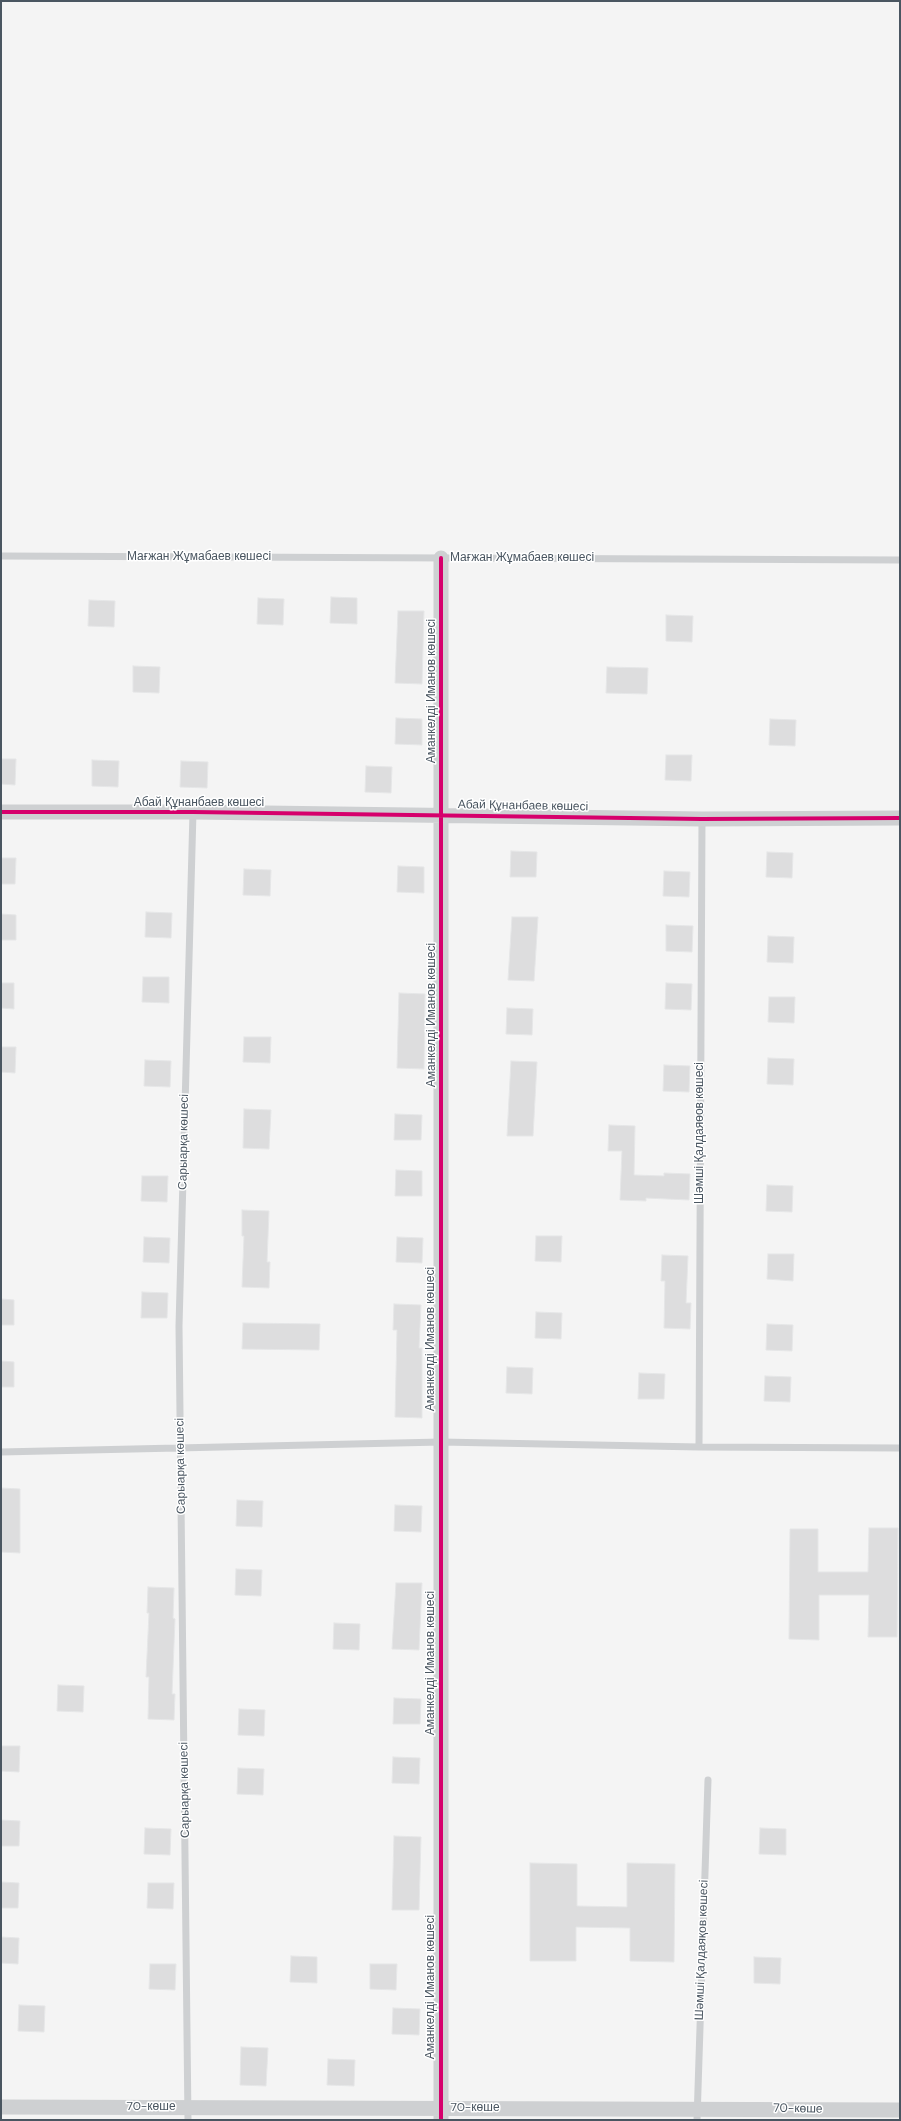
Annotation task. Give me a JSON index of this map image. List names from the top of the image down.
{
  "streets": {
    "street": ["Аманкелді Иманов көшесі", "Абай Құнанбаев көшесі", "70-көше"],
    "lane": [
      "Мағжан Жұмабаев көшесі",
      "Шәмші Қалдаяөов көшесі",
      "Сарыарқа көшесі",
      "Шәмші Қалдаяқов көшесі"
    ]
  },
  "crossings": [
    ["Мағжан Жұмабаев көшесі", "Аманкелді Иманов көшесі"],
    ["Аманкелді Иманов көшесі", "Абай Құнанбаев көшесі"],
    ["Аманкелді Иманов көшесі", "70-көше"],
    ["Абай Құнанбаев көшесі", "Шәмші Қалдаяөов көшесі"],
    ["Абай Құнанбаев көшесі", "Сарыарқа көшесі"],
    ["Сарыарқа көшесі", "70-көше"],
    ["Шәмші Қалдаяқов көшесі", "70-көше"]
  ]
}
